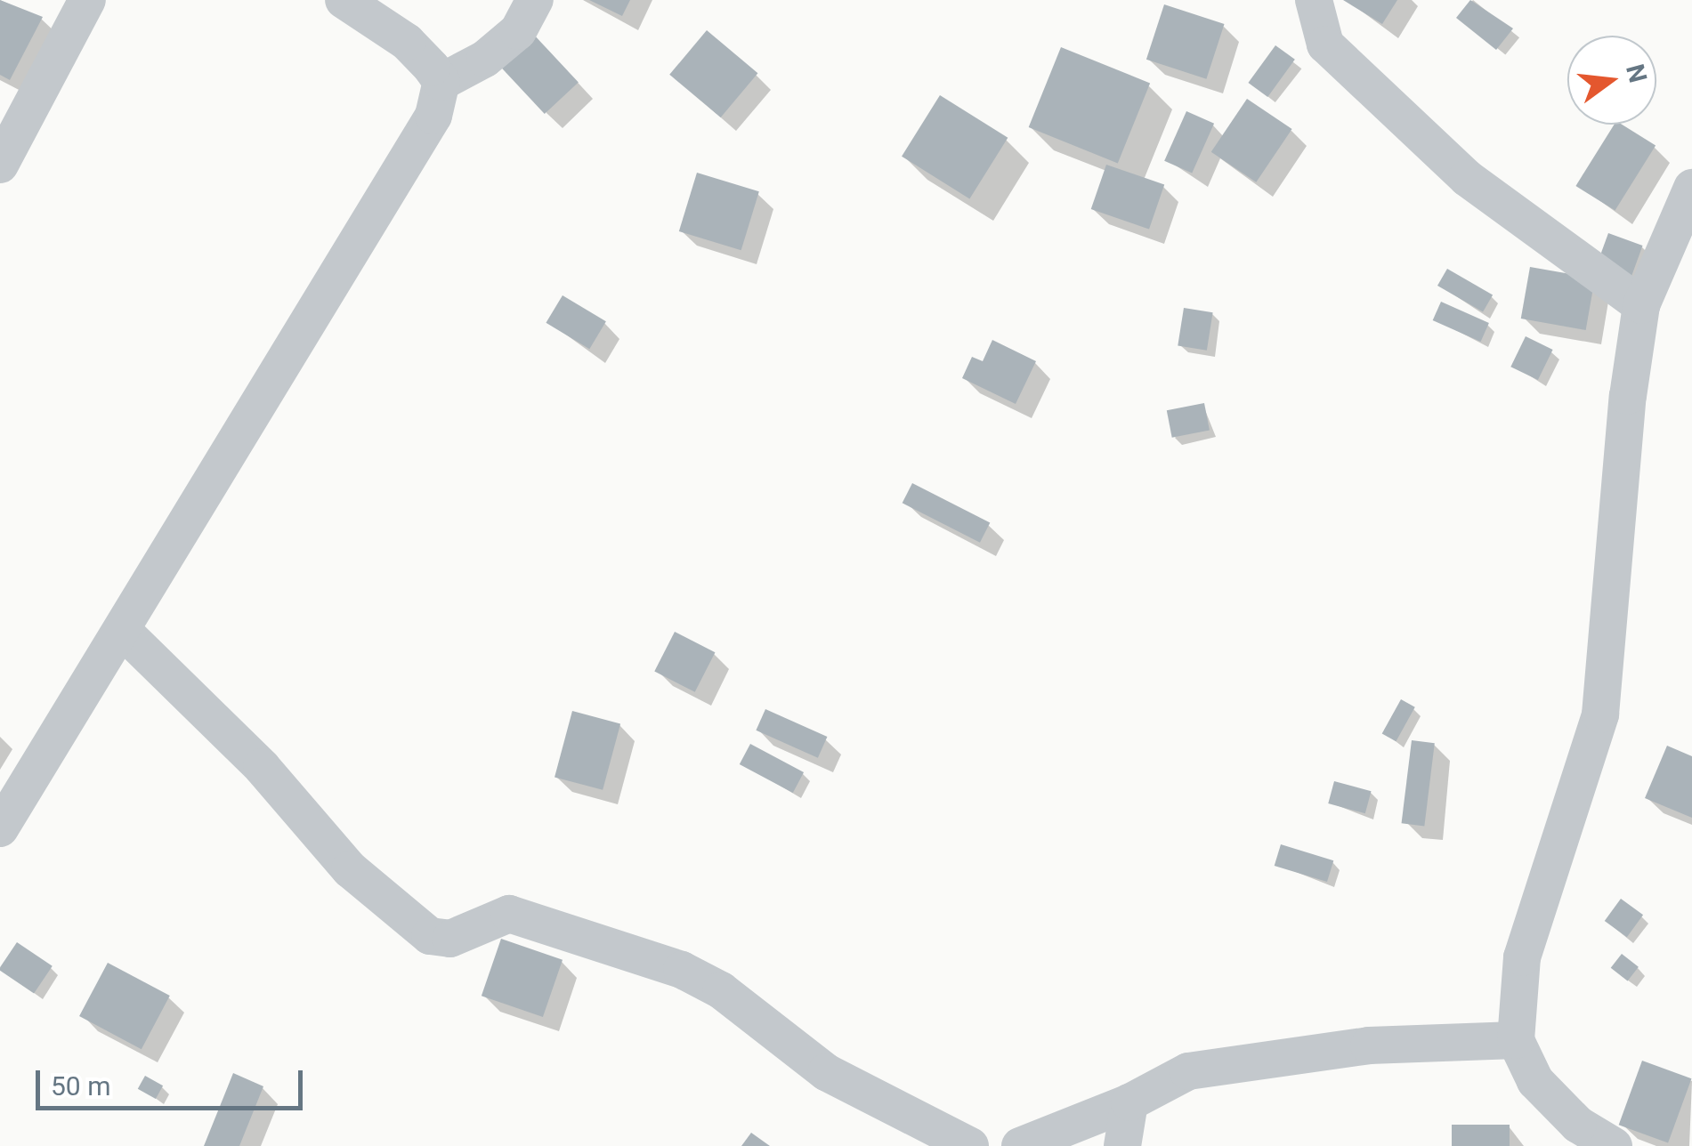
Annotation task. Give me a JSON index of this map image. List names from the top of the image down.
{
  "scale_bar": "50 m",
  "north": "right"
}
